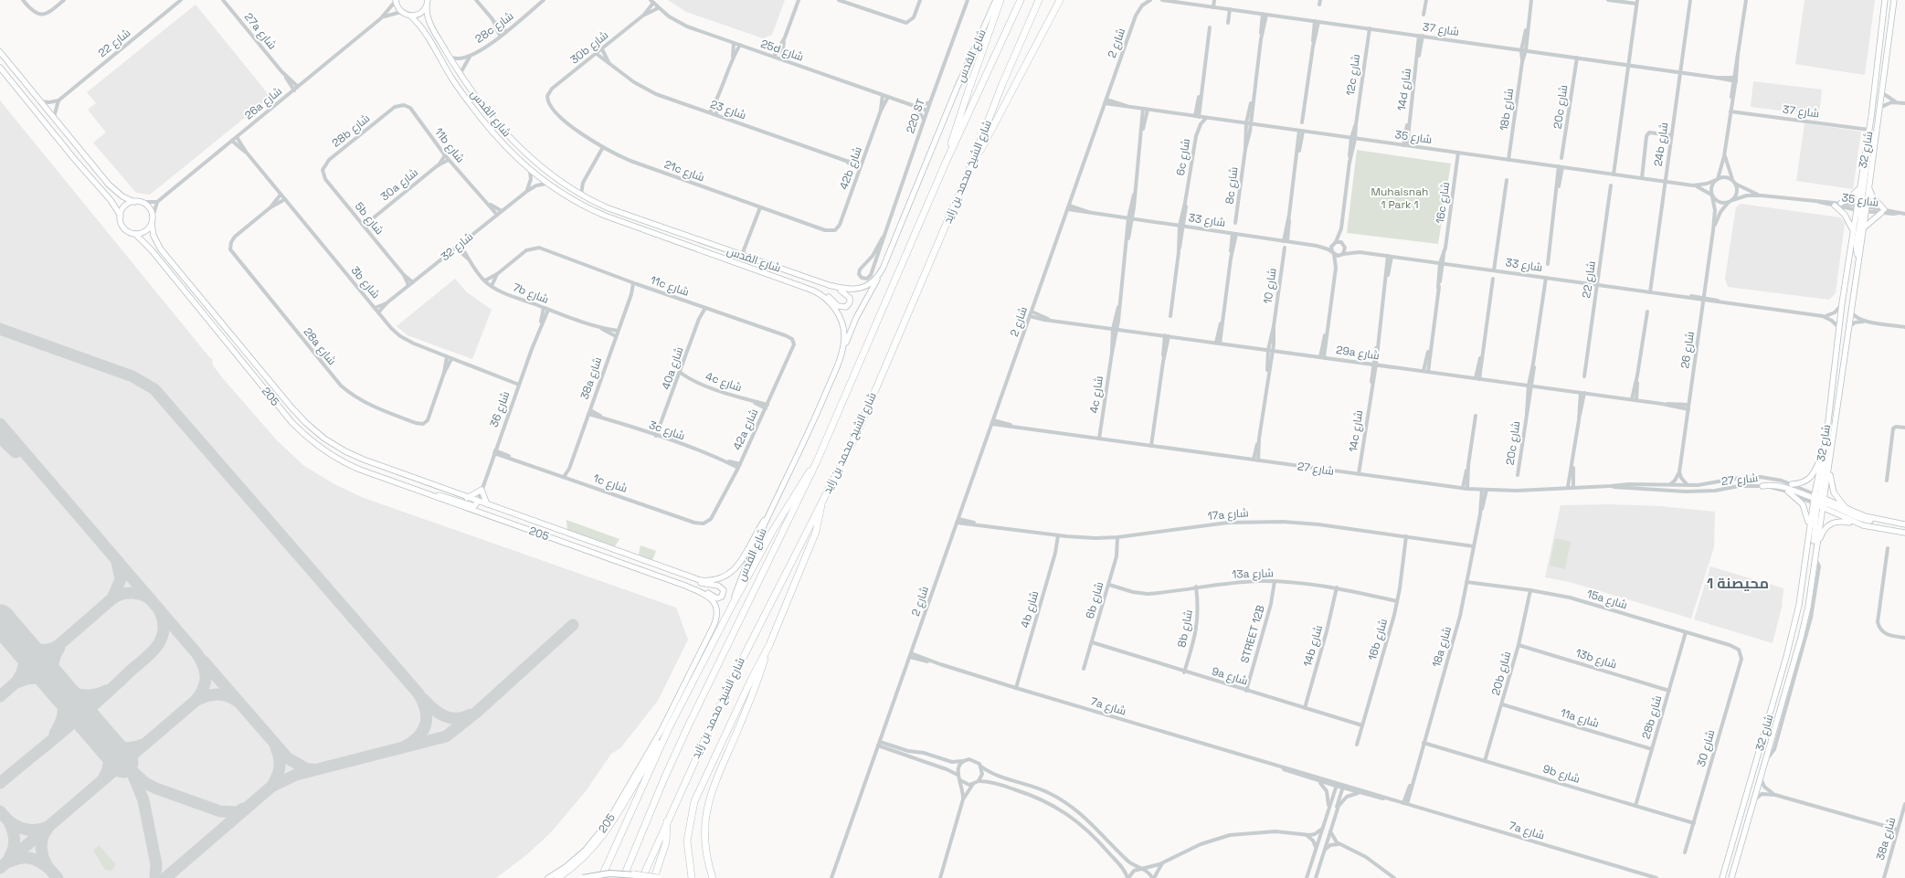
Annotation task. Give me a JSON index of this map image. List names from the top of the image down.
{
  "streets": {
    "highway": ["شارع الشيخ محمد بن زايد"],
    "street": [
      "28c شارع",
      "شارع 37",
      "27a شارع",
      "شارع 22",
      "شارع 2",
      "30b شارع",
      "25d شارع",
      "شارع القدس",
      "12c شارع",
      "14d شارع",
      "26a شارع",
      "20c شارع",
      "شارع 23",
      "18b شارع",
      "220 ST",
      "28b شارع",
      "شارع 35",
      "24b شارع",
      "11b شارع",
      "شارع 32",
      "6c شارع",
      "42b شارع",
      "21c شارع",
      "30a شارع",
      "8c شارع",
      "16c شارع",
      "5b شارع",
      "شارع 33",
      "3b شارع",
      "11c شارع",
      "شارع 10",
      "7b شارع",
      "28a شارع",
      "شارع 26",
      "29a شارع",
      "40a شارع",
      "38a شارع",
      "4c شارع",
      "205",
      "شارع 36",
      "42a شارع",
      "3c شارع",
      "14c شارع",
      "شارع 27",
      "1c شارع",
      "17a شارع",
      "13a شارع",
      "15a شارع",
      "6b شارع",
      "4b شارع",
      "8b شارع",
      "STREET 12B",
      "16b شارع",
      "14b شارع",
      "18a شارع",
      "13b شارع",
      "20b شارع",
      "9a شارع",
      "7a شارع",
      "11a شارع",
      "شارع 30",
      "9b شارع"
    ]
  },
  "crossings": [
    ["28c شارع", "شارع القدس"],
    ["شارع 37", "12c شارع"],
    ["شارع 37", "14d شارع"],
    ["شارع 37", "20c شارع"],
    ["شارع 37", "18b شارع"],
    ["شارع 37", "24b شارع"],
    ["شارع 37", "شارع 32"],
    ["شارع 37", "8c شارع"],
    ["27a شارع", "26a شارع"],
    ["شارع 22", "شارع 33"],
    ["شارع 2", "شارع 35"],
    ["شارع 2", "شارع 33"],
    ["شارع 2", "29a شارع"],
    ["شارع 2", "شارع 27"],
    ["شارع 2", "17a شارع"],
    ["شارع 2", "7a شارع"],
    ["30b شارع", "25d شارع"],
    ["30b شارع", "شارع 23"],
    ["30b شارع", "21c شارع"],
    ["25d شارع", "220 ST"],
    ["25d شارع", "42b شارع"],
    ["شارع القدس", "شارع 32"],
    ["شارع القدس", "205"],
    ["12c شارع", "شارع 35"],
    ["12c شارع", "شارع 33"],
    ["14d شارع", "شارع 35"],
    ["26a شارع", "3b شارع"],
    ["20c شارع", "شارع 33"],
    ["20c شارع", "29a شارع"],
    ["شارع 23", "42b شارع"],
    ["18b شارع", "شارع 35"],
    ["28b شارع", "11b شارع"],
    ["28b شارع", "5b شارع"],
    ["28b شارع", "15a شارع"],
    ["28b شارع", "13b شارع"],
    ["28b شارع", "11a شارع"],
    ["28b شارع", "9b شارع"],
    ["شارع 35", "24b شارع"],
    ["شارع 35", "شارع 32"],
    ["شارع 35", "6c شارع"],
    ["شارع 35", "8c شارع"],
    ["شارع 35", "16c شارع"],
    ["شارع 35", "شارع 26"],
    ["شارع 35", "4c شارع"],
    ["24b شارع", "شارع 33"],
    ["11b شارع", "شارع 32"],
    ["11b شارع", "30a شارع"],
    ["شارع 32", "5b شارع"],
    ["شارع 32", "شارع 33"],
    ["شارع 32", "3b شارع"],
    ["شارع 32", "7b شارع"],
    ["شارع 32", "شارع 27"],
    ["6c شارع", "شارع 33"],
    ["42b شارع", "21c شارع"],
    ["30a شارع", "5b شارع"],
    ["16c شارع", "شارع 33"],
    ["16c شارع", "29a شارع"],
    ["شارع 33", "شارع 26"],
    ["شارع 33", "4c شارع"],
    ["شارع 33", "14c شارع"],
    ["3b شارع", "28a شارع"],
    ["3b شارع", "شارع 36"],
    ["11c شارع", "40a شارع"],
    ["11c شارع", "38a شارع"],
    ["11c شارع", "42a شارع"],
    ["شارع 10", "29a شارع"],
    ["شارع 10", "شارع 27"],
    ["7b شارع", "38a شارع"],
    ["7b شارع", "شارع 36"],
    ["شارع 26", "29a شارع"],
    ["شارع 26", "شارع 27"],
    ["29a شارع", "4c شارع"],
    ["29a شارع", "14c شارع"],
    ["40a شارع", "4c شارع"],
    ["40a شارع", "3c شارع"],
    ["38a شارع", "3c شارع"],
    ["38a شارع", "1c شارع"],
    ["4c شارع", "42a شارع"],
    ["4c شارع", "شارع 27"],
    ["205", "شارع 36"],
    ["شارع 36", "1c شارع"],
    ["42a شارع", "3c شارع"],
    ["42a شارع", "1c شارع"],
    ["14c شارع", "شارع 27"],
    ["شارع 27", "18a شارع"],
    ["17a شارع", "6b شارع"],
    ["17a شارع", "4b شارع"],
    ["17a شارع", "16b شارع"],
    ["17a شارع", "18a شارع"],
    ["13a شارع", "6b شارع"],
    ["13a شارع", "8b شارع"],
    ["13a شارع", "STREET 12B"],
    ["13a شارع", "16b شارع"],
    ["13a شارع", "14b شارع"],
    ["15a شارع", "18a شارع"],
    ["15a شارع", "20b شارع"],
    ["15a شارع", "شارع 30"],
    ["6b شارع", "9a شارع"],
    ["4b شارع", "7a شارع"],
    ["8b شارع", "9a شارع"],
    ["STREET 12B", "9a شارع"],
    ["16b شارع", "9a شارع"],
    ["14b شارع", "9a شارع"],
    ["18a شارع", "7a شارع"],
    ["18a شارع", "9b شارع"],
    ["13b شارع", "20b شارع"],
    ["20b شارع", "11a شارع"],
    ["20b شارع", "9b شارع"],
    ["شارع 30", "9b شارع"]
  ],
  "districts": ["محيصنة 1"],
  "parks": ["Muhaisnah 1 Park 1"]
}
